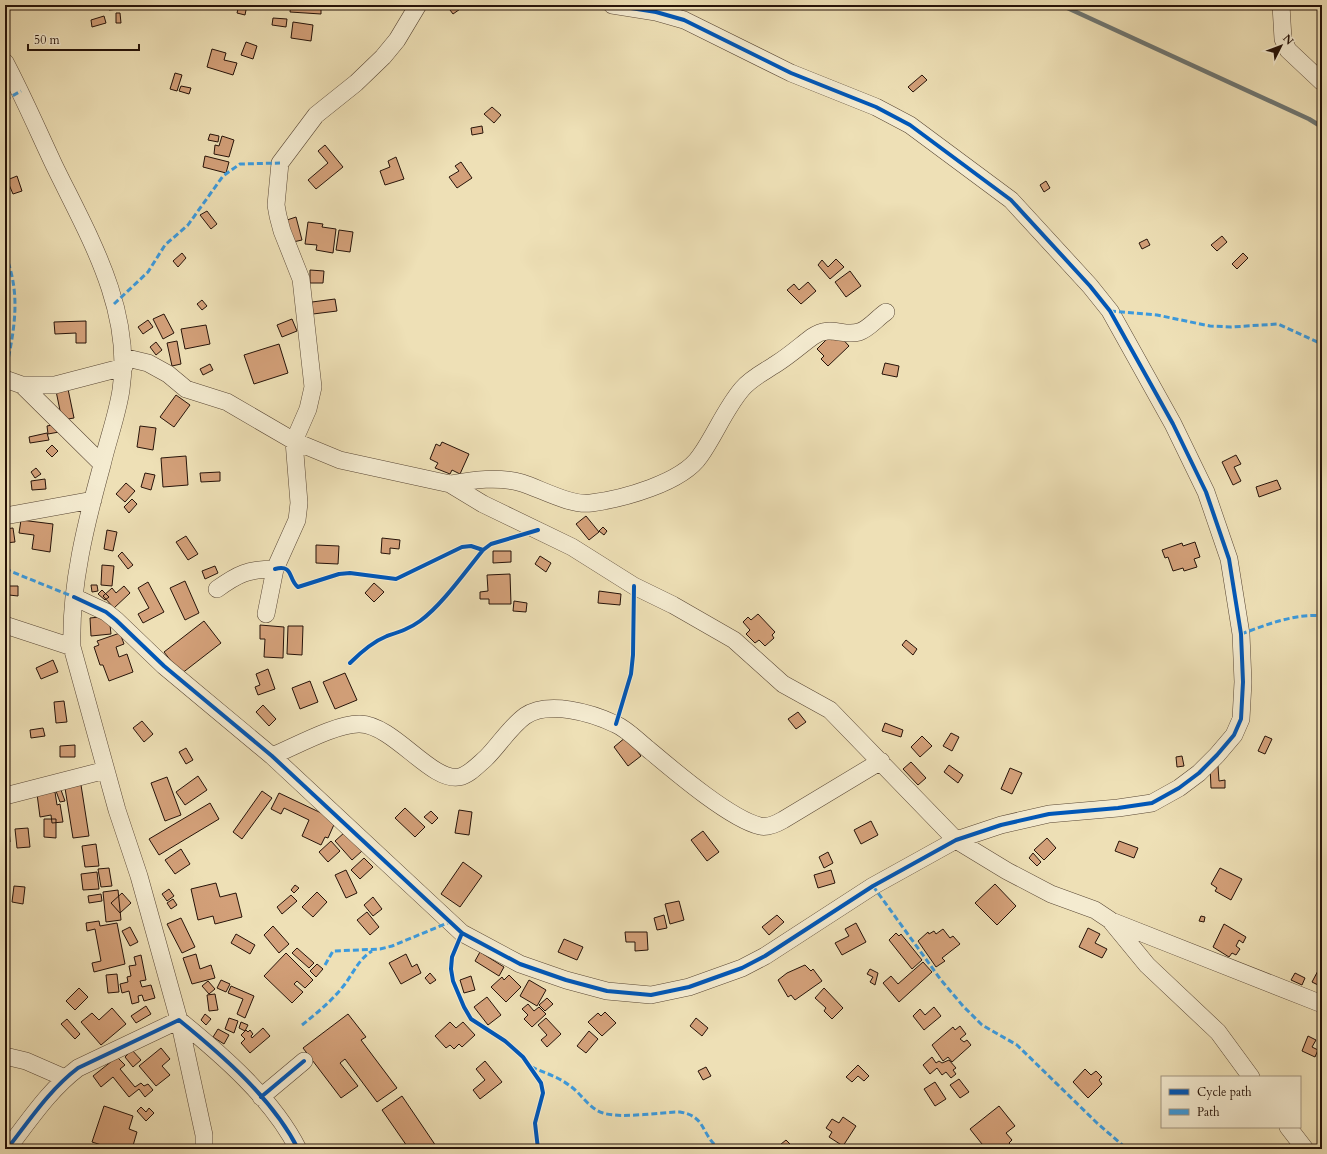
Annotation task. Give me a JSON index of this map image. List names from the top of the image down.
{
  "legend": ["Cycle path", "Path"],
  "scale_bar": "50 m",
  "north": "top right"
}
